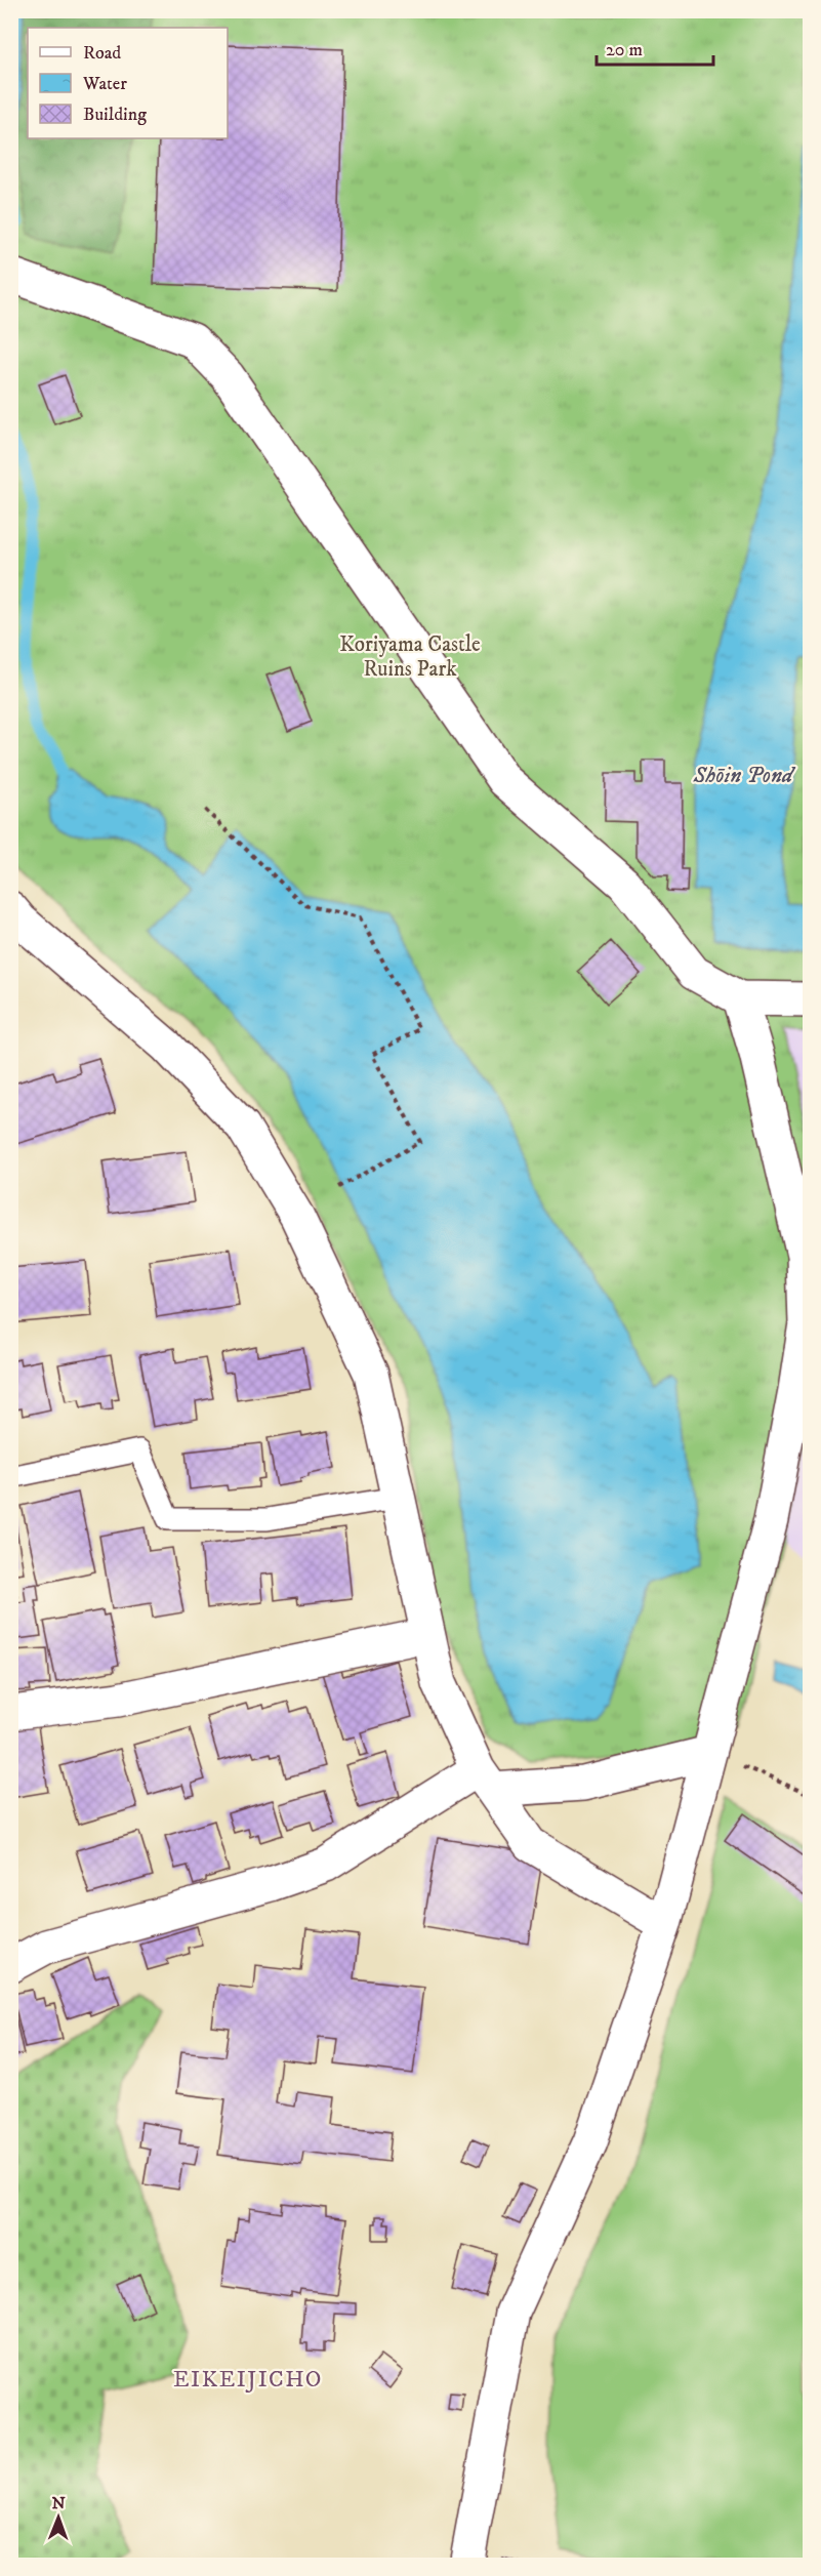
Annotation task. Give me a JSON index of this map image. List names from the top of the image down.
{
  "districts": ["EIKEIJICHO"],
  "water": ["Shōin Pond"],
  "parks": ["Koriyama Castle Ruins Park"],
  "legend": ["Road", "Water", "Building"],
  "scale_bar": "20 m",
  "north": "top"
}
